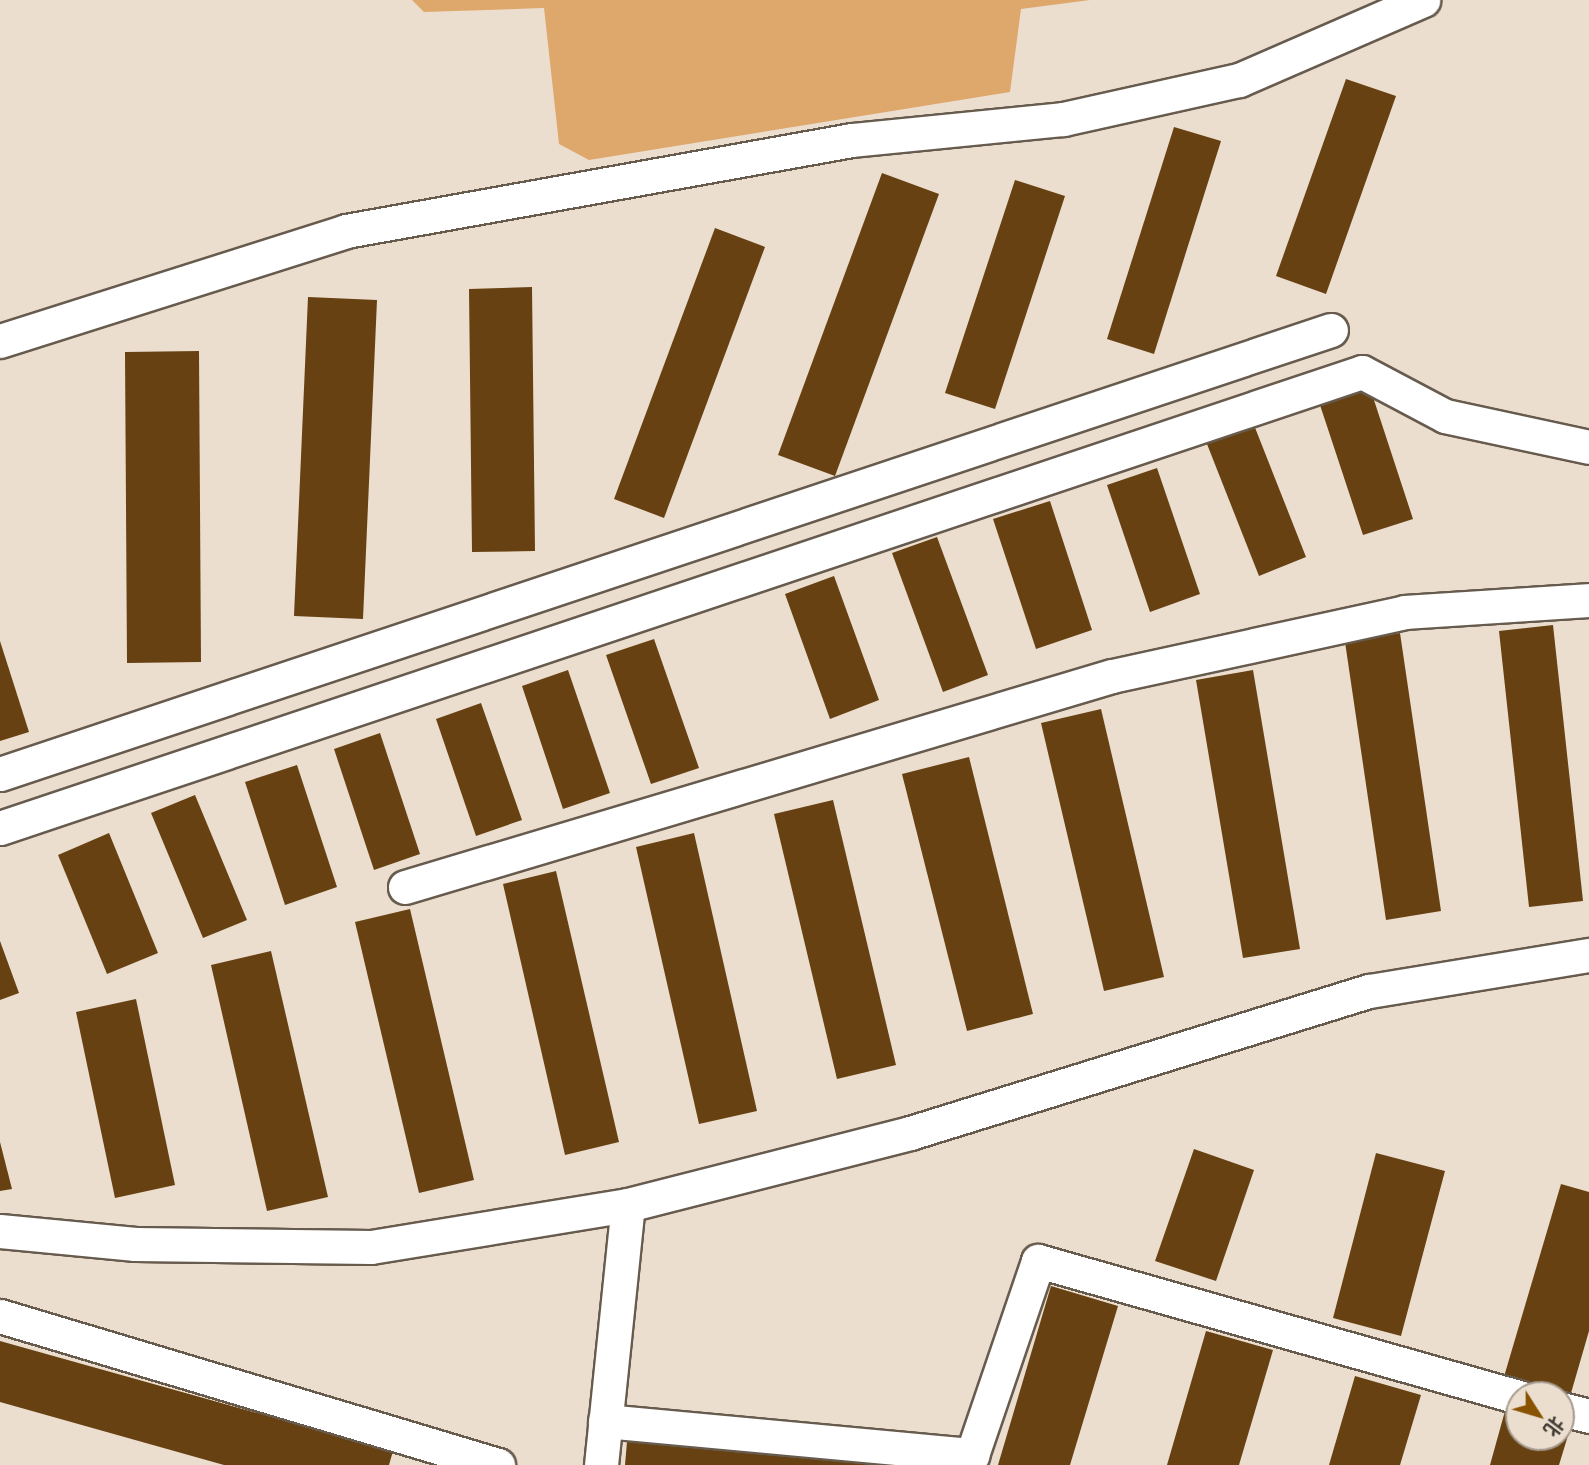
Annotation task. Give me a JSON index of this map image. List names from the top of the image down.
{
  "north": "bottom right"
}
